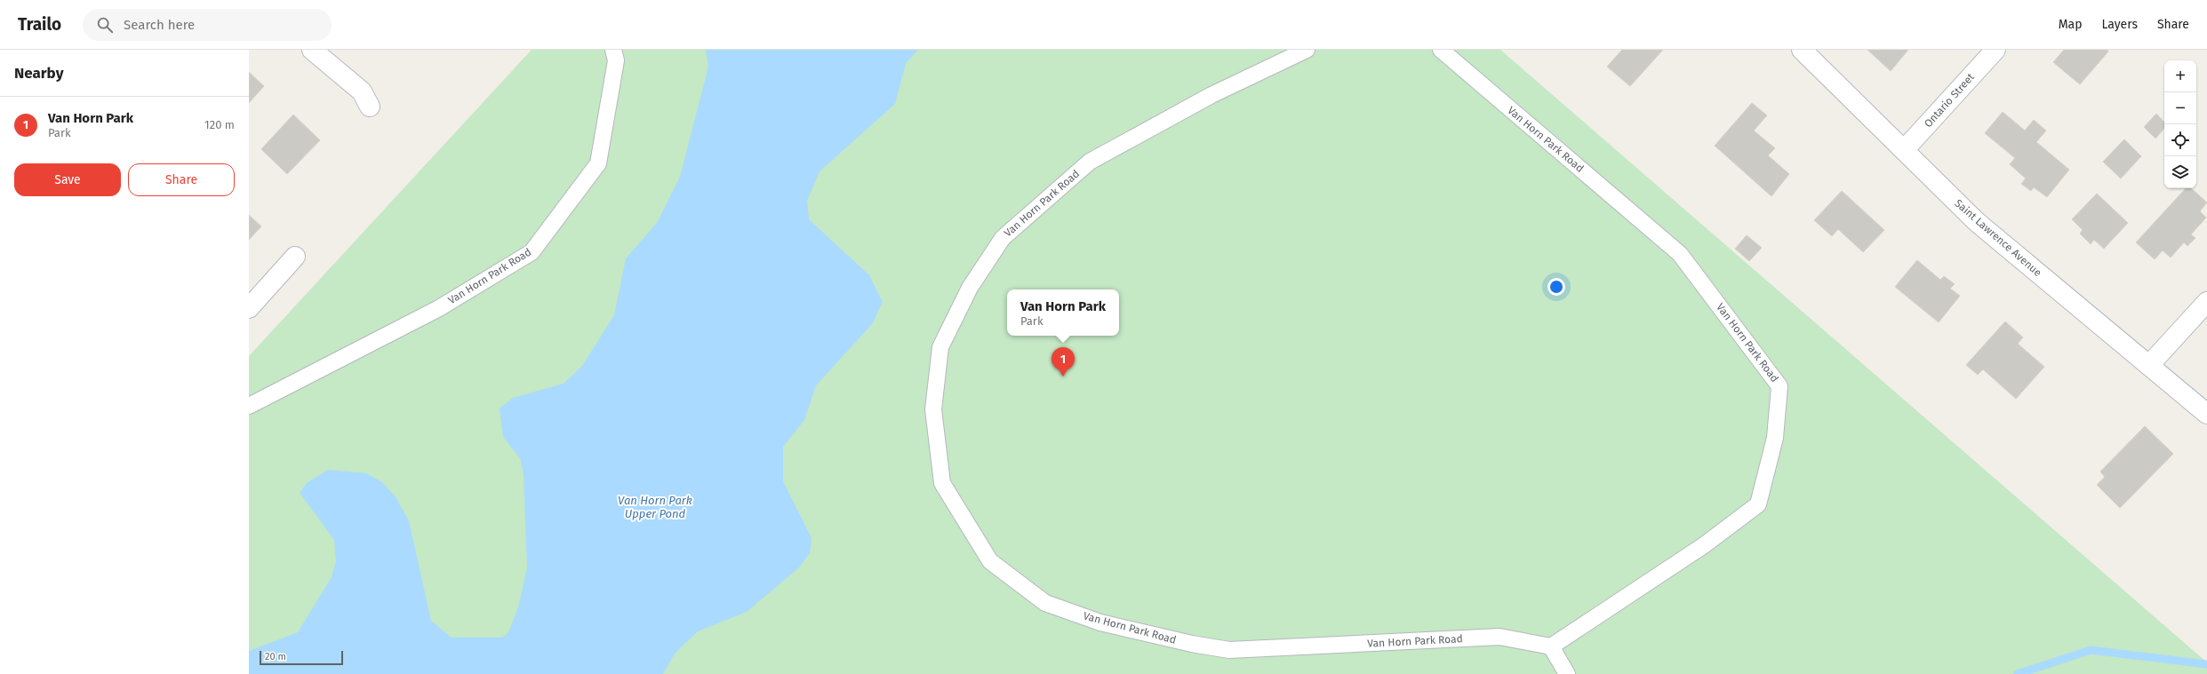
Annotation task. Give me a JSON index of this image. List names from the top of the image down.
{
  "streets": {
    "street": ["Ontario Street", "Saint Lawrence Avenue"],
    "lane": ["Van Horn Park Road"]
  },
  "crossings": [
    ["Ontario Street", "Saint Lawrence Avenue"]
  ],
  "water": ["Van Horn Park Upper Pond"],
  "scale_bar": "20 m",
  "page": {
    "header": "Trailo",
    "search": "Search here",
    "nav": ["Map", "Layers", "Share"],
    "heading": "Nearby",
    "map_buttons": ["+", "−"],
    "list": [
      {
        "mark": "1",
        "name": "Van Horn Park",
        "note": "Park",
        "value": "120 m"
      }
    ],
    "buttons": ["Save", "Share"],
    "popup": ["Van Horn Park", "Park"],
    "pins": "1",
    "scale": "20 m"
  }
}
